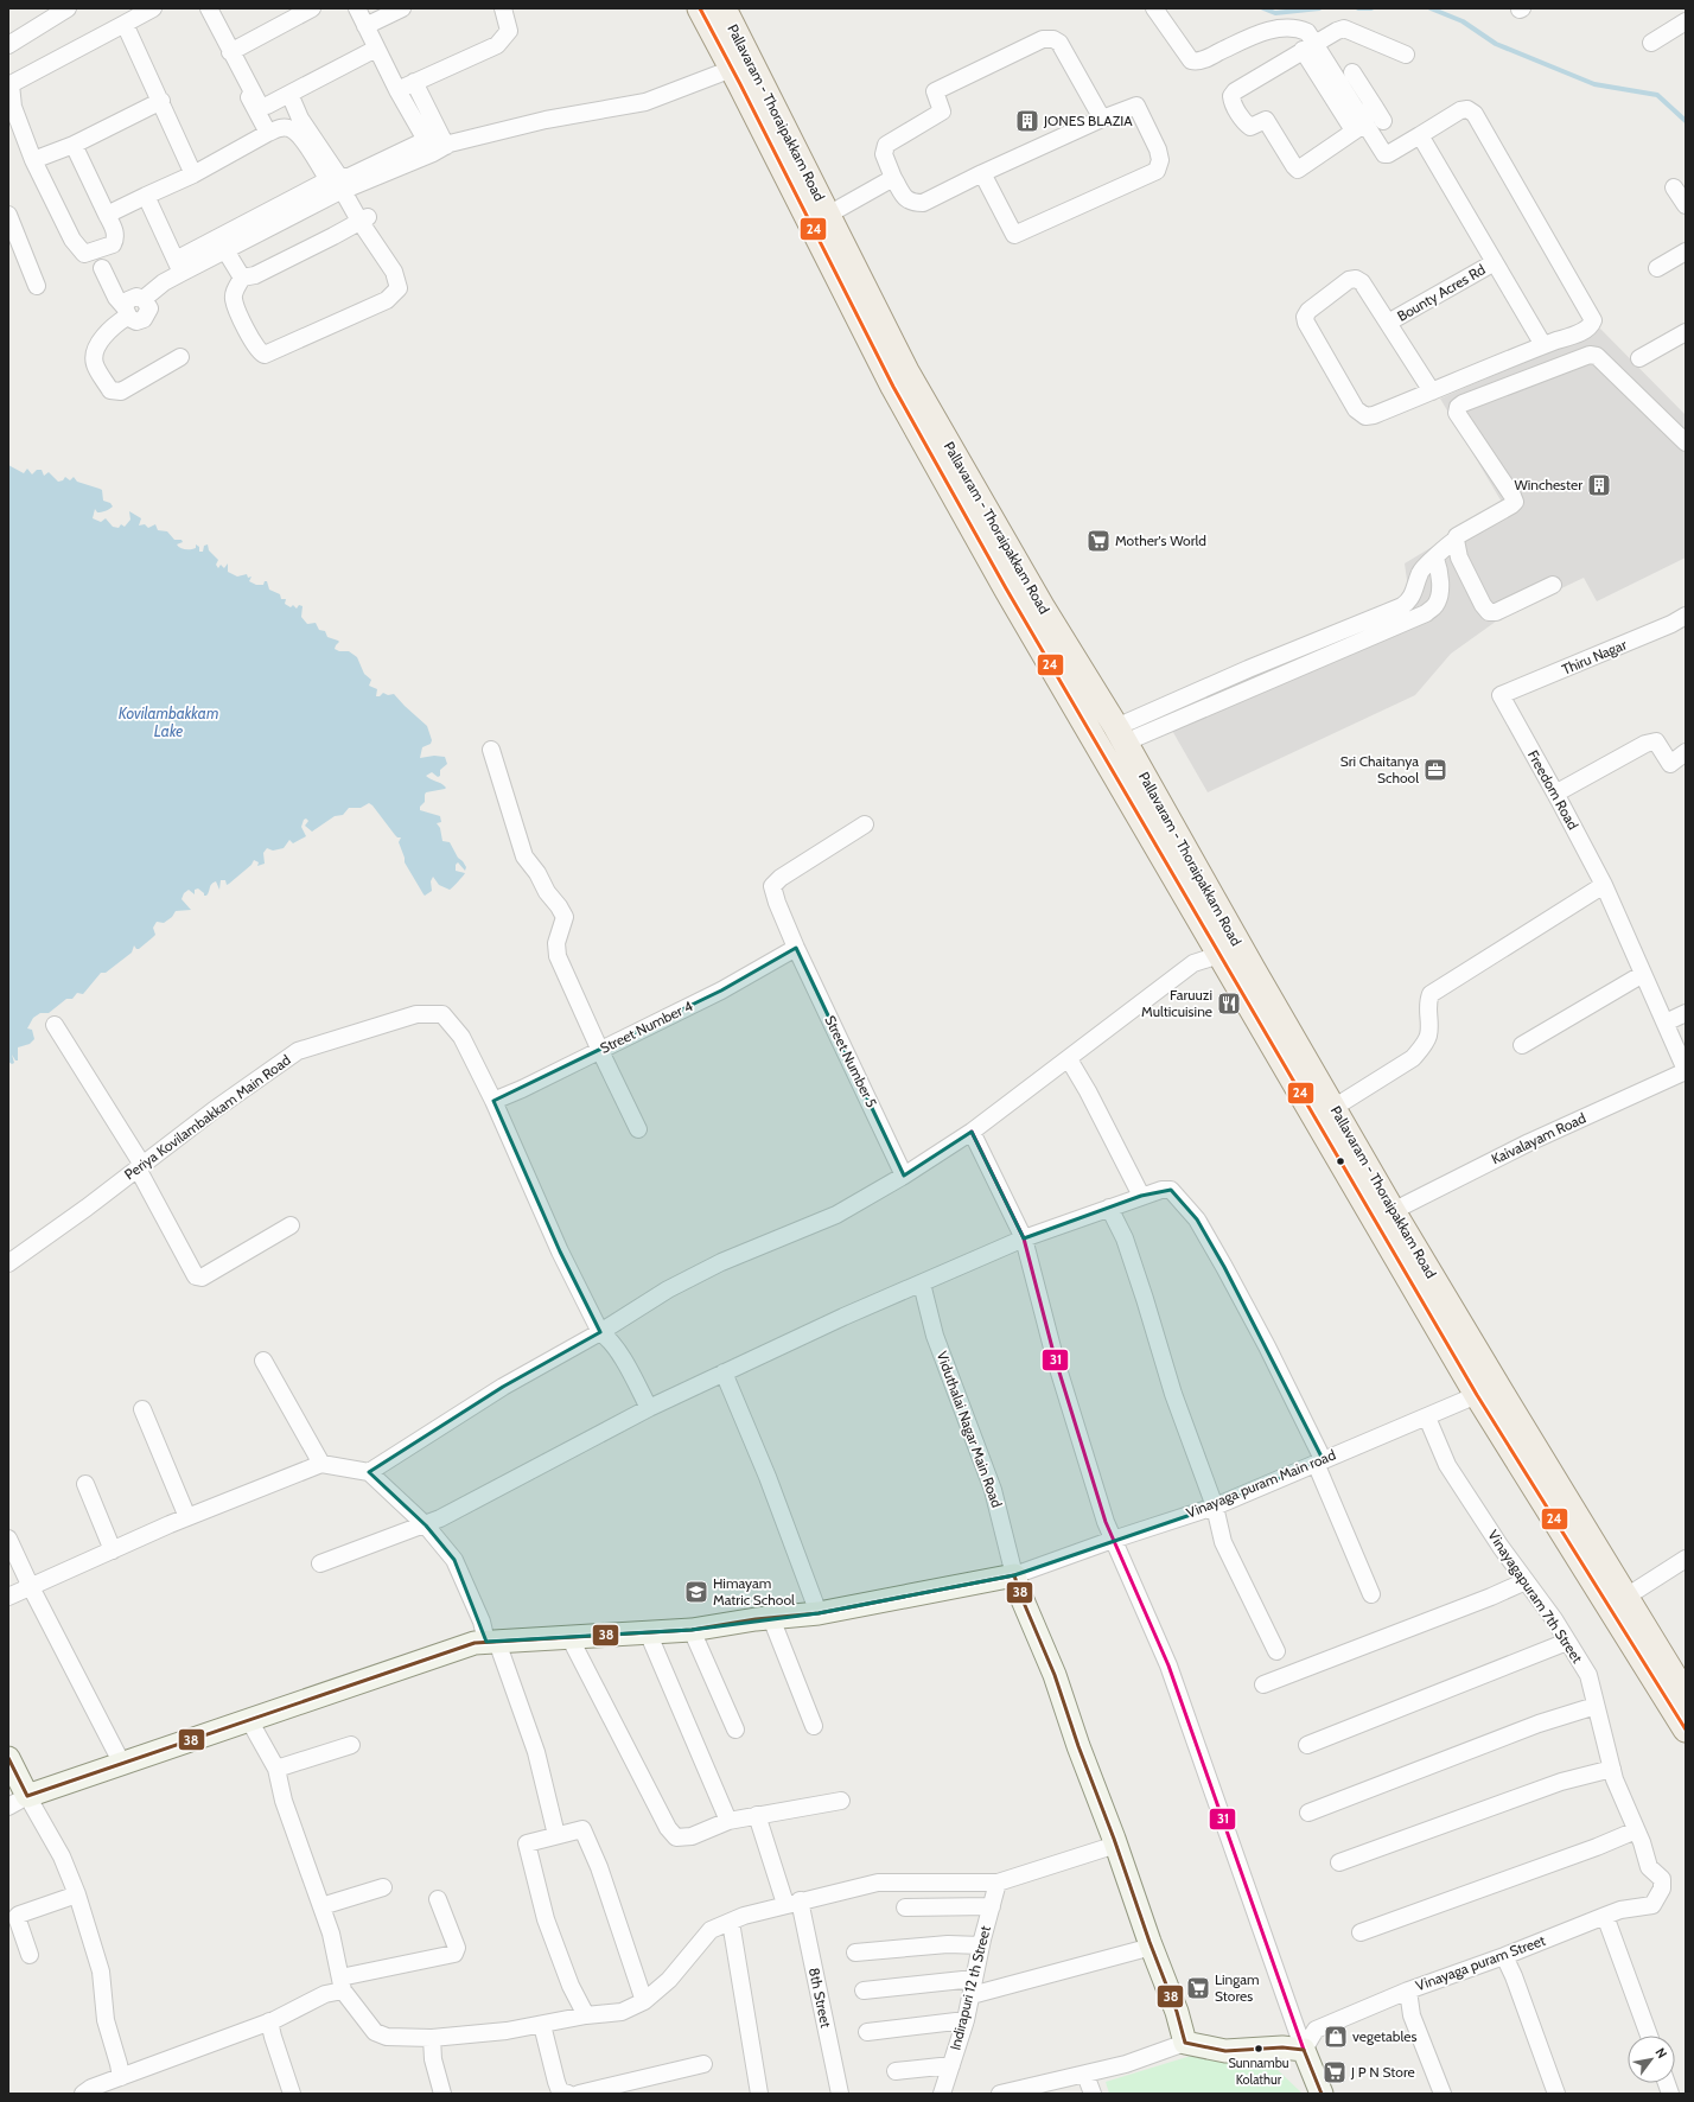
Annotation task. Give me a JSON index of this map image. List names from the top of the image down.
{
  "streets": {
    "main road": ["Pallavaram - Thoraipakkam Road"],
    "street": [
      "Bounty Acres Rd",
      "Thiru Nagar",
      "Freedom Road",
      "Street Number 4",
      "Street Number 5",
      "Periya Kovilambakkam Main Road",
      "Kaivalayam Road",
      "Viduthalai Nagar Main Road",
      "Vinayaga puram Main road",
      "Vinayagapuram 7th Street",
      "Vinayaga puram Street",
      "Indirapuri 12 th Street",
      "8th Street"
    ]
  },
  "crossings": [
    ["Pallavaram - Thoraipakkam Road", "Kaivalayam Road"],
    ["Pallavaram - Thoraipakkam Road", "Vinayaga puram Main road"],
    ["Thiru Nagar", "Freedom Road"],
    ["Freedom Road", "Kaivalayam Road"],
    ["Street Number 4", "Street Number 5"],
    ["Street Number 4", "Periya Kovilambakkam Main Road"],
    ["Viduthalai Nagar Main Road", "Vinayaga puram Main road"],
    ["Vinayaga puram Main road", "Vinayagapuram 7th Street"],
    ["Vinayagapuram 7th Street", "Vinayaga puram Street"]
  ],
  "water": ["Kovilambakkam Lake"],
  "places": {
    "building": ["JONES BLAZIA", "Winchester"],
    "supermarket": ["Mother's World", "Lingam Stores", "J P N Store"],
    "office": ["Sri Chaitanya School"],
    "restaurant": ["Faruuzi Multicuisine"],
    "school or university": ["Himayam Matric School"],
    "shop": ["vegetables"],
    "other": ["Sunnambu Kolathur"]
  },
  "lines": ["transit line 24", "transit line 31", "transit line 38"],
  "north": "top right"
}
